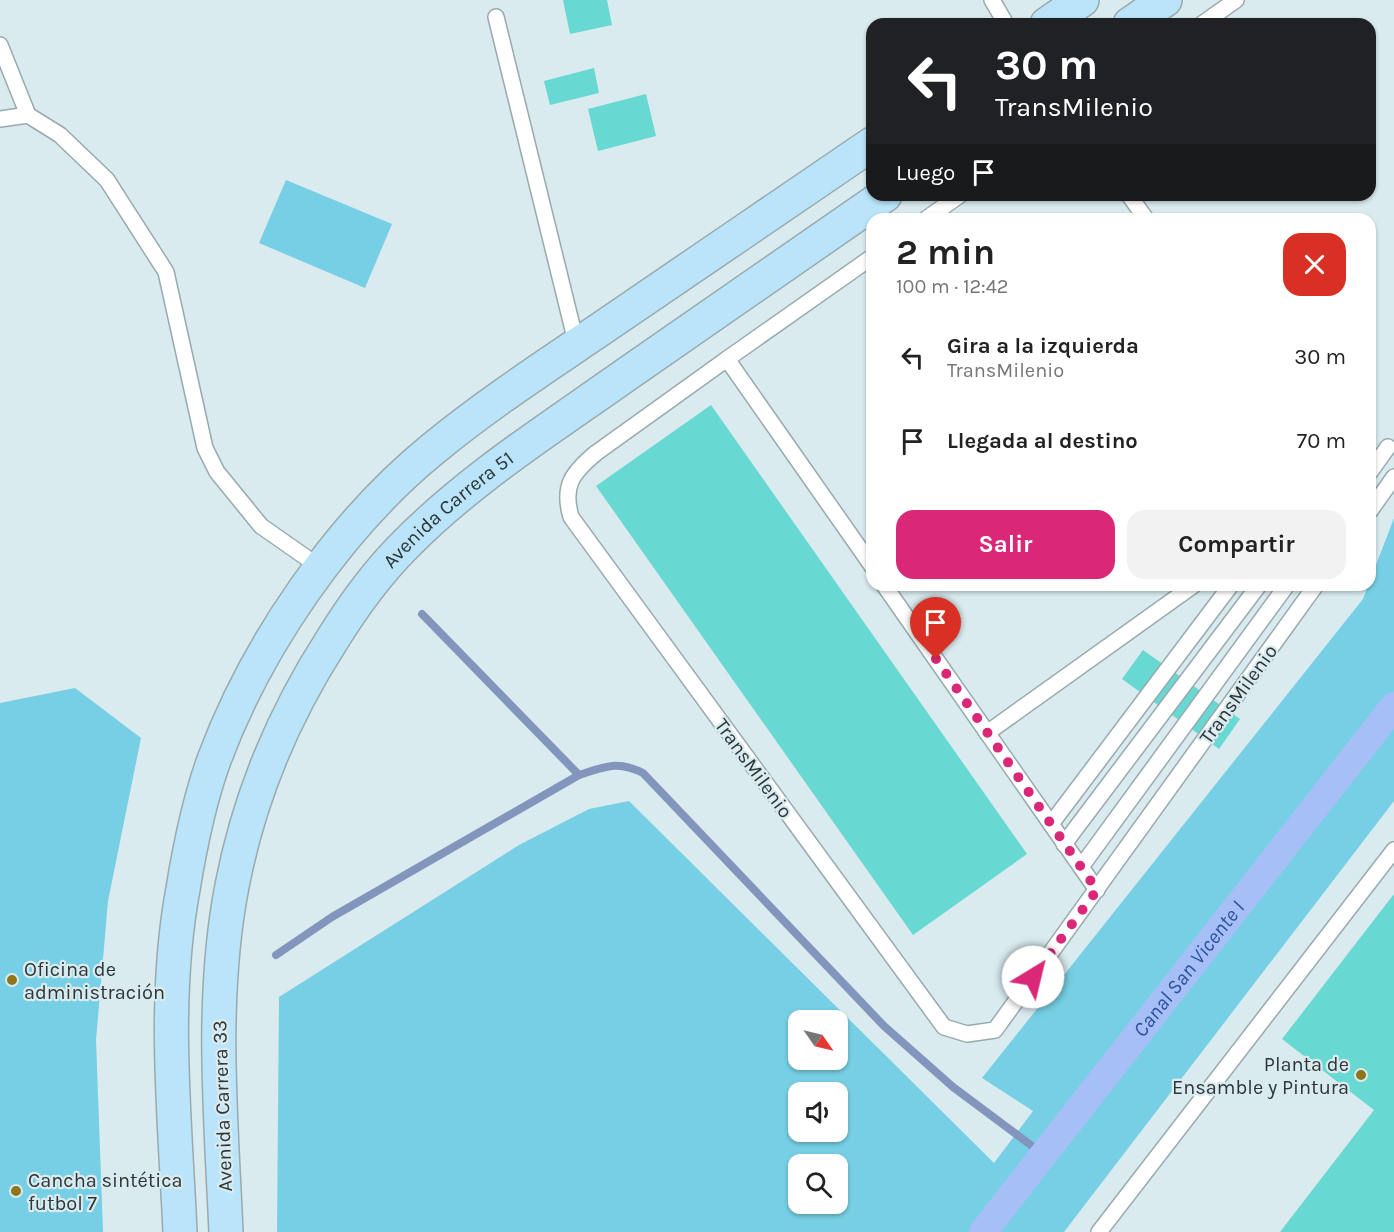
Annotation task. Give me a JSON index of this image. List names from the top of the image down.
{
  "streets": {
    "main road": ["Avenida Carrera 51", "Avenida Carrera 33"],
    "lane": ["TransMilenio"]
  },
  "crossings": [
    ["Avenida Carrera 51", "Avenida Carrera 33"]
  ],
  "water": ["Canal San Vicente I"],
  "places": ["Oficina de administración", "Planta de Ensamble y Pintura", "Cancha sintética futbol 7"],
  "north": "bottom right",
  "page": {
    "turn": ["30 m", "TransMilenio"],
    "then": "Luego",
    "heading": ["2 min", "100 m · 12:42"],
    "list": [
      {
        "name": "Gira a la izquierda",
        "note": "TransMilenio",
        "value": "30 m"
      },
      {
        "name": "Llegada al destino",
        "value": "70 m"
      }
    ],
    "buttons": ["Salir", "Compartir"]
  }
}
